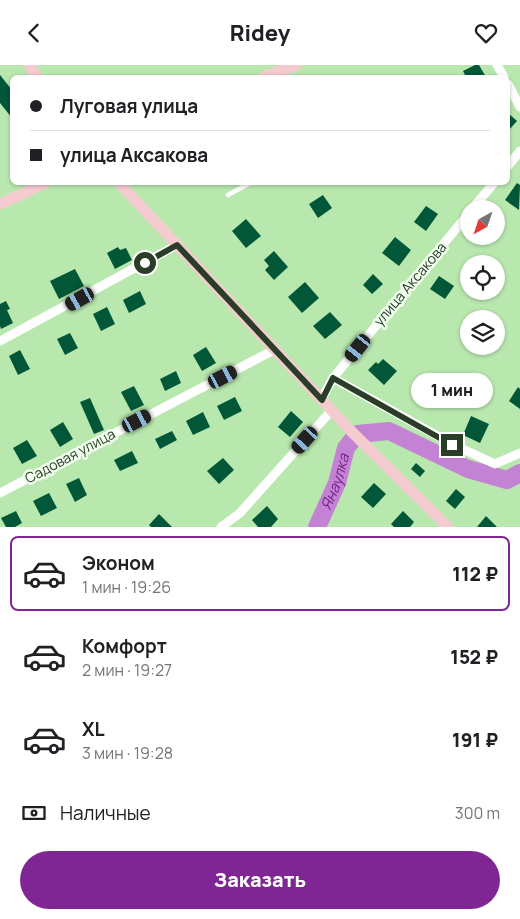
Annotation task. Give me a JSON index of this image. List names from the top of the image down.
{
  "streets": {
    "street": ["улица Аксакова", "Садовая улица"]
  },
  "water": ["Янаулка"],
  "north": "bottom left",
  "page": {
    "header": "Ridey",
    "banner": ["Луговая улица", "улица Аксакова"],
    "bubble": "1 мин",
    "list": [
      {
        "name": "Эконом",
        "note": "1 мин · 19:26",
        "value": "112 ₽"
      },
      {
        "name": "Комфорт",
        "note": "2 мин · 19:27",
        "value": "152 ₽"
      },
      {
        "name": "XL",
        "note": "3 мин · 19:28",
        "value": "191 ₽"
      }
    ],
    "pay": ["Наличные", "300 m"],
    "buttons": "Заказать"
  }
}
